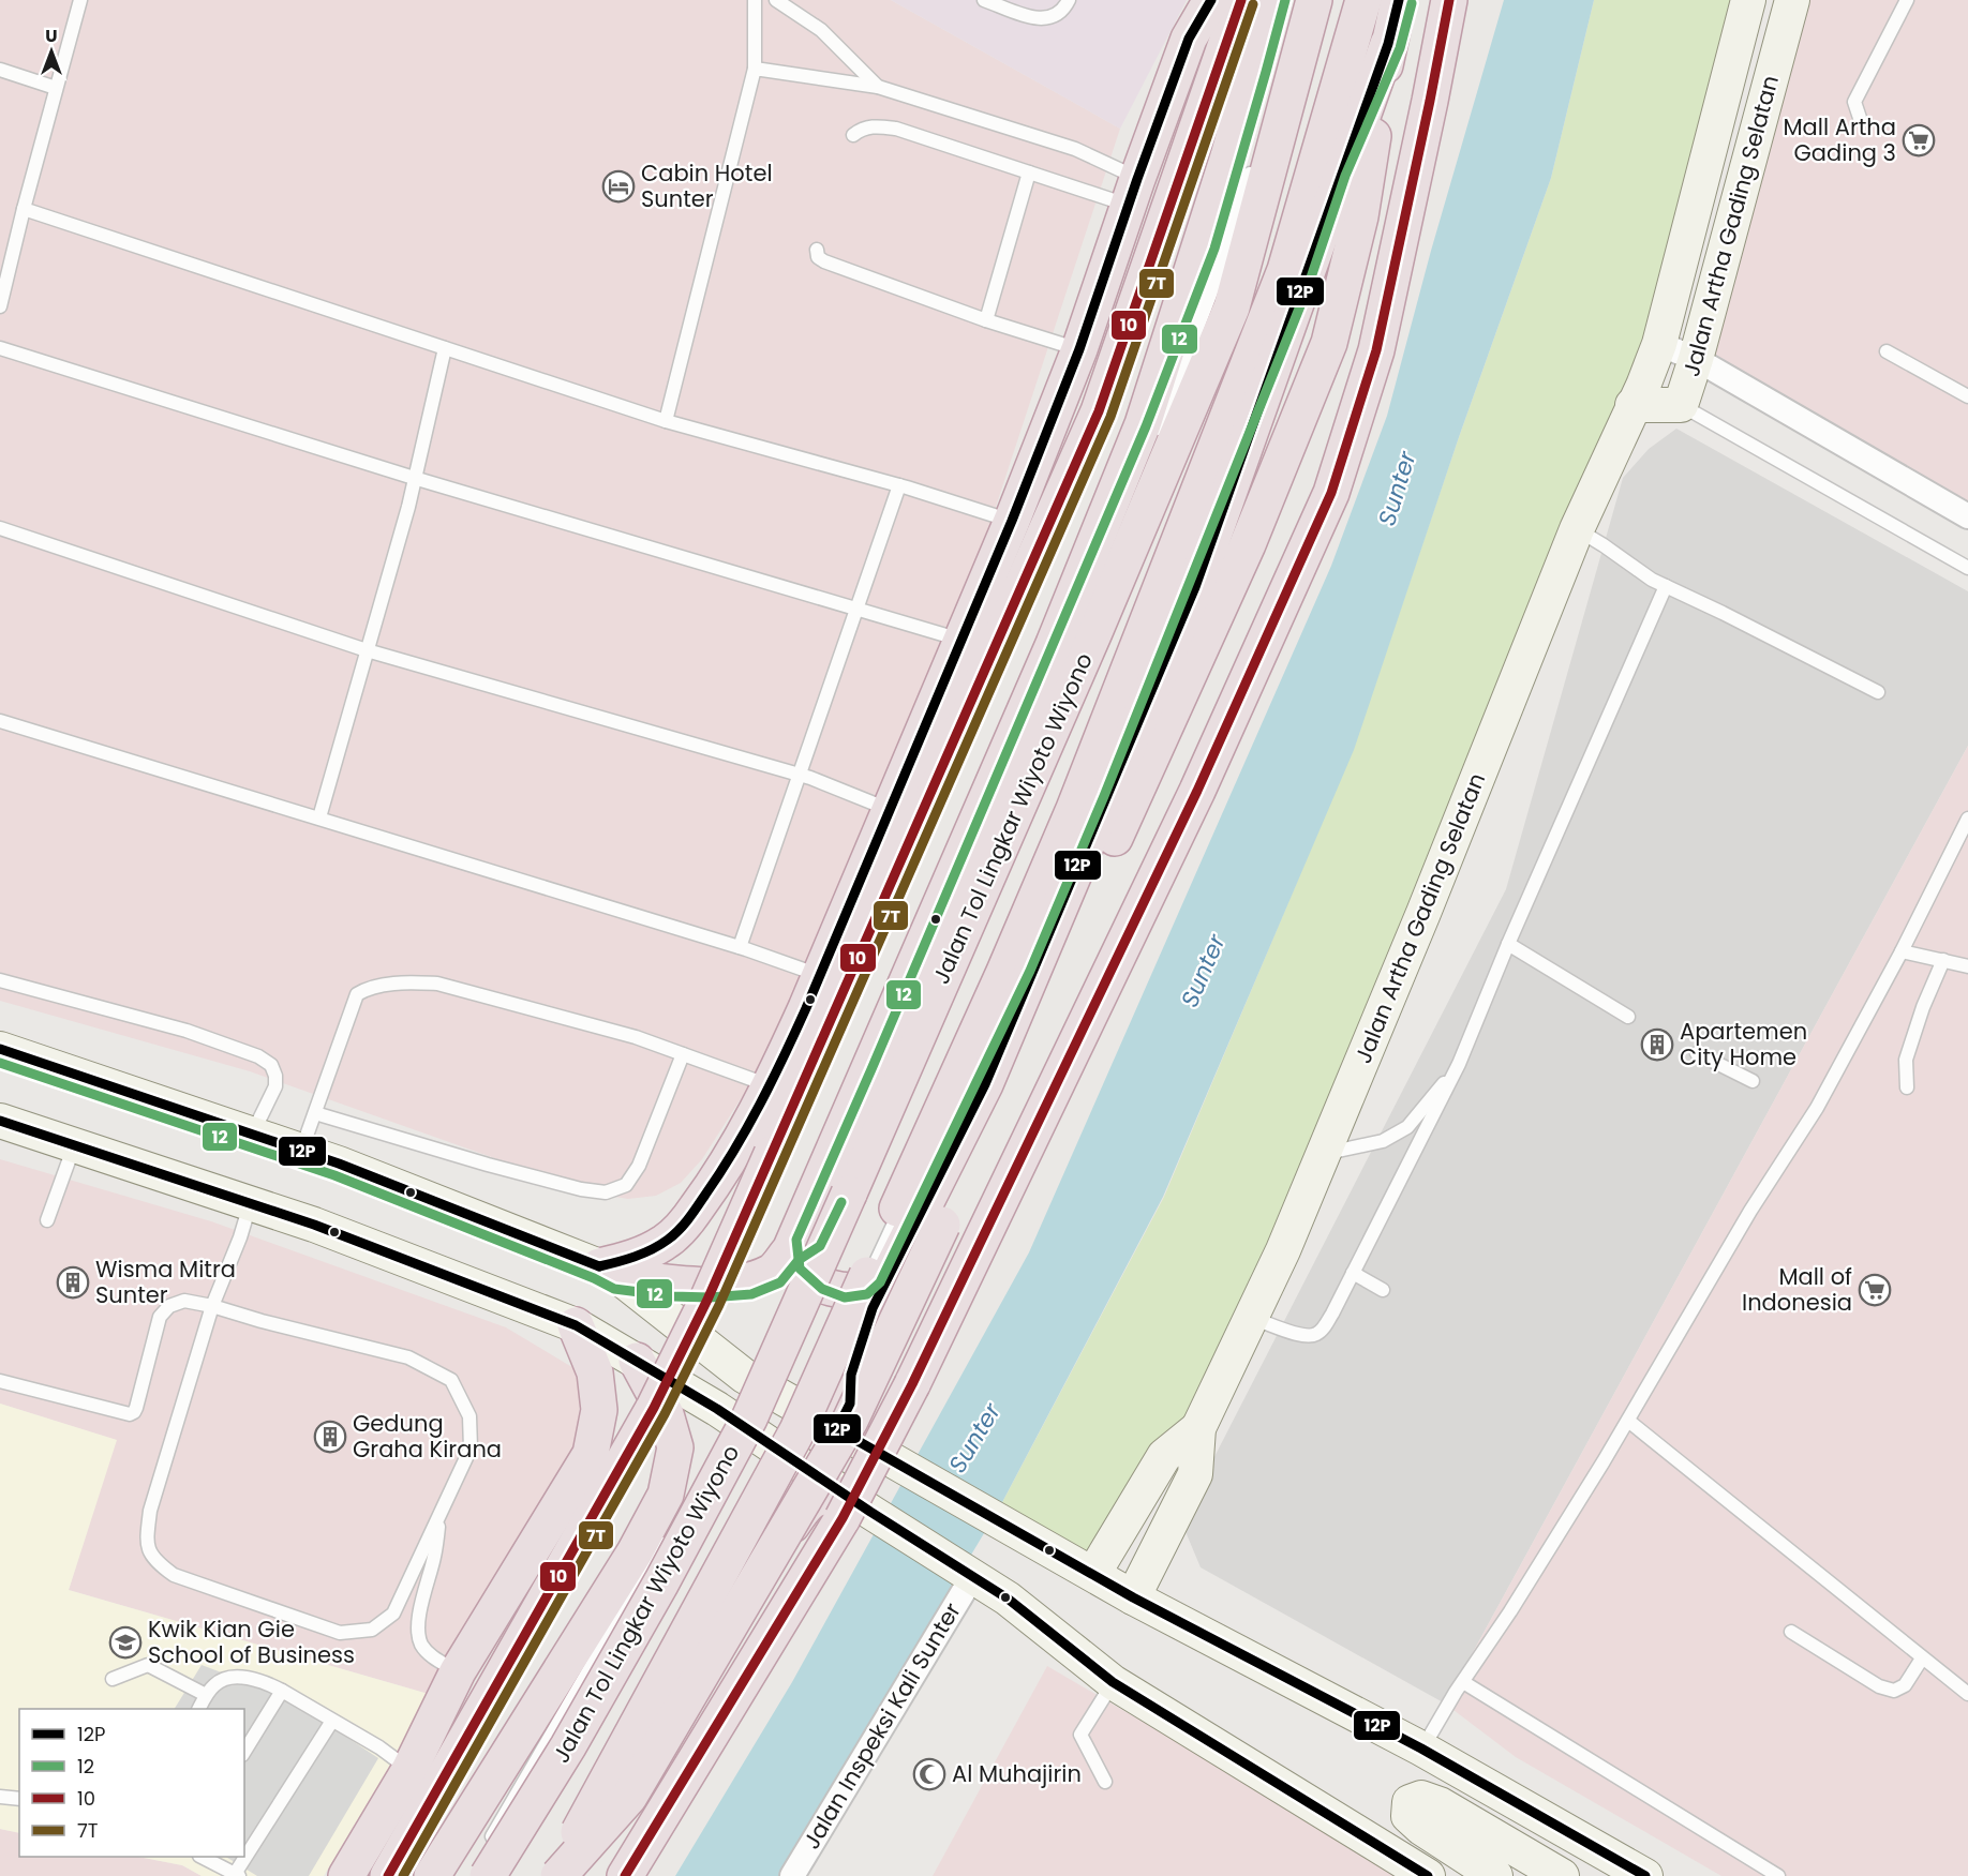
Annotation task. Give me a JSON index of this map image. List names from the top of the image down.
{
  "streets": {
    "highway": ["Jalan Tol Lingkar Wiyoto Wiyono"],
    "main road": ["Jalan Artha Gading Selatan"],
    "street": ["Jalan Inspeksi Kali Sunter"]
  },
  "water": ["Sunter"],
  "places": {
    "supermarket": ["Mall Artha Gading 3", "Mall of Indonesia"],
    "hotel": ["Cabin Hotel Sunter"],
    "building": ["Apartemen City Home", "Wisma Mitra Sunter", "Gedung Graha Kirana"],
    "school or university": ["Kwik Kian Gie School of Business"],
    "mosque": ["Al Muhajirin"]
  },
  "lines": [
    "transit line 12P",
    "transit line 12",
    "transit line 10",
    "transit line 7T"
  ],
  "legend": [
    "12P",
    "12",
    "10",
    "7T"
  ],
  "north": "top"
}
